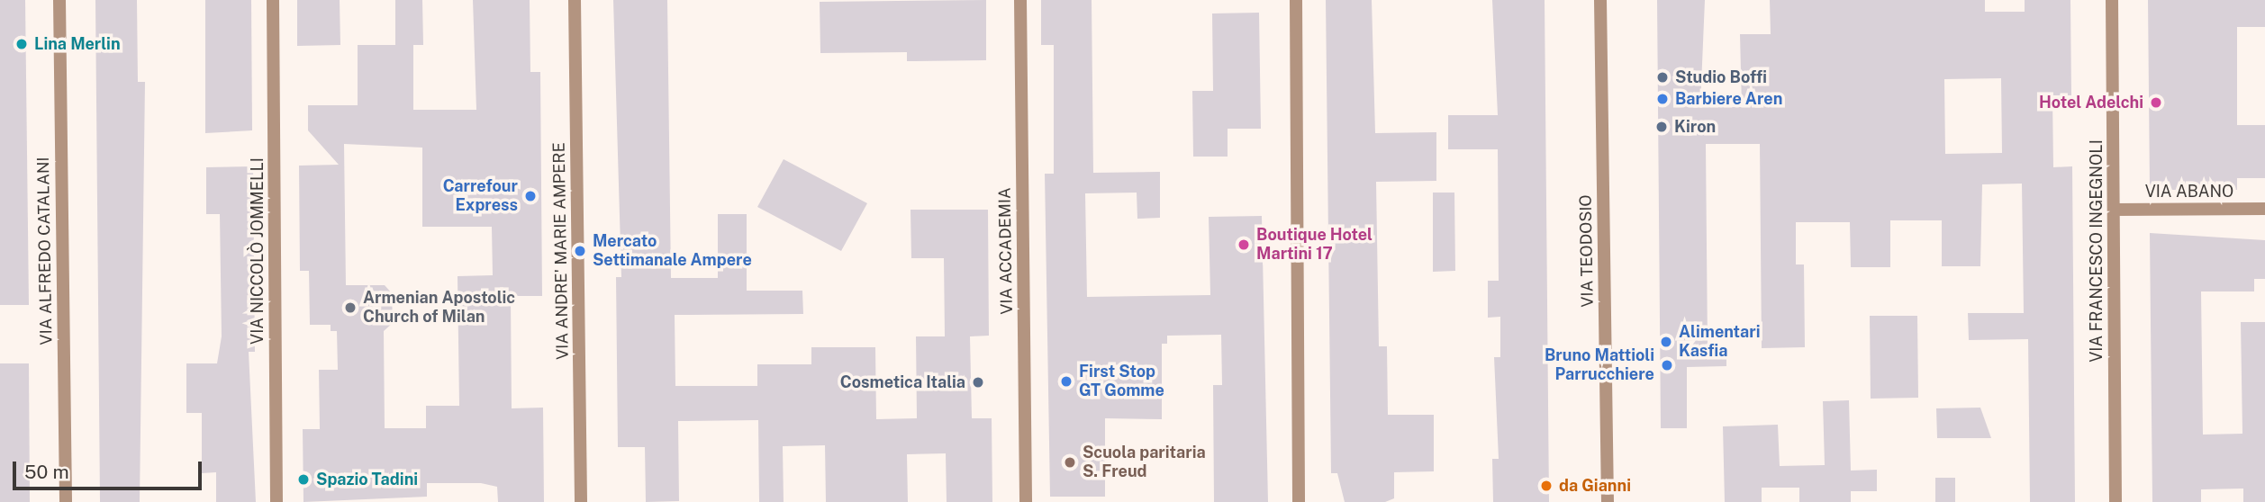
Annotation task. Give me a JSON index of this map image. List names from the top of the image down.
{
  "streets": {
    "street": [
      "VIA ABANO",
      "VIA ALFREDO CATALANI",
      "VIA NICCOLÒ JOMMELLI",
      "VIA ANDRE' MARIE AMPERE",
      "VIA ACCADEMIA",
      "VIA TEODOSIO",
      "VIA FRANCESCO INGEGNOLI"
    ]
  },
  "crossings": [
    ["VIA ABANO", "VIA FRANCESCO INGEGNOLI"]
  ],
  "places": [
    "Lina Merlin",
    "Studio Boffi",
    "Barbiere Aren",
    "Hotel Adelchi",
    "Kiron",
    "Carrefour Express",
    "Boutique Hotel Martini 17",
    "Mercato Settimanale Ampere",
    "Armenian Apostolic Church of Milan",
    "Alimentari Kasfia",
    "Bruno Mattioli Parrucchiere",
    "First Stop GT Gomme",
    "Cosmetica Italia",
    "Scuola paritaria S. Freud",
    "Spazio Tadini",
    "da Gianni"
  ],
  "scale_bar": "50 m"
}
